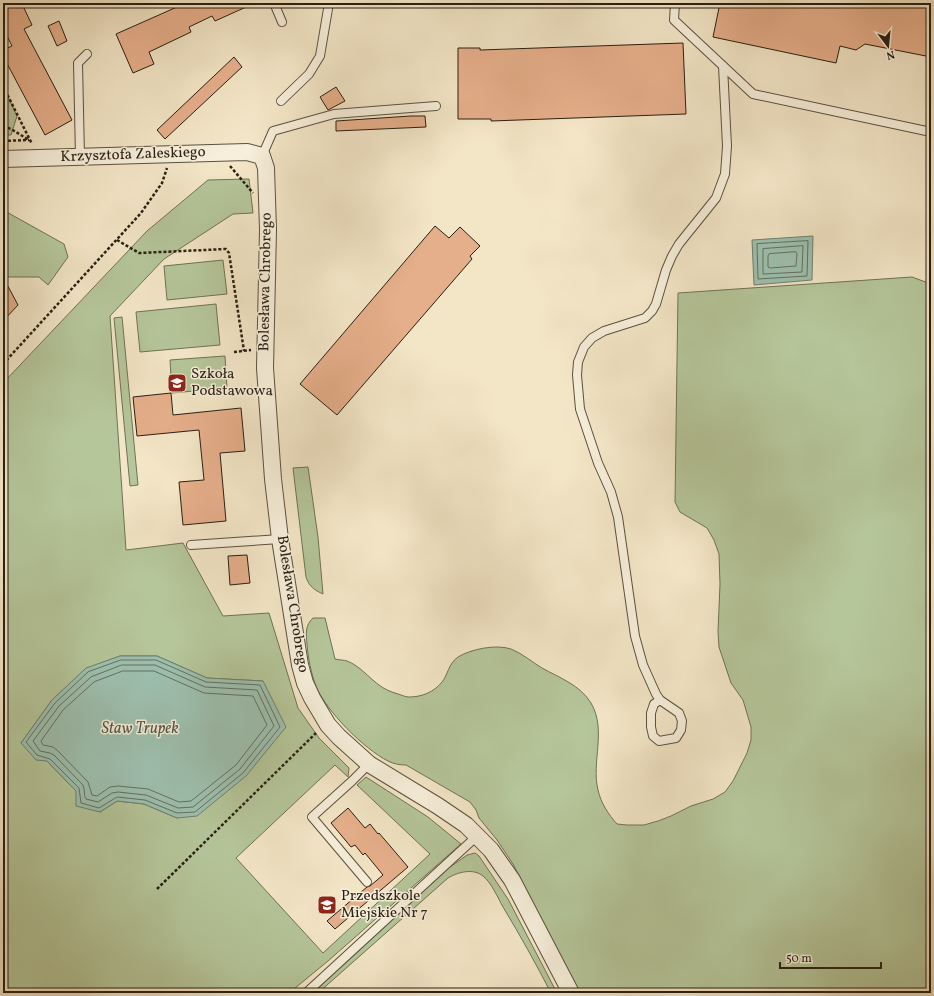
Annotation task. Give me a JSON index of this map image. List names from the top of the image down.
{
  "streets": {
    "street": ["Krzysztofa Zaleskiego", "Bolesława Chrobrego"]
  },
  "crossings": [
    ["Krzysztofa Zaleskiego", "Bolesława Chrobrego"]
  ],
  "water": ["Staw Trupek"],
  "places": {
    "school or university": ["Szkoła Podstawowa", "Przedszkole Miejskie Nr 7"]
  },
  "scale_bar": "50 m",
  "north": "bottom"
}
